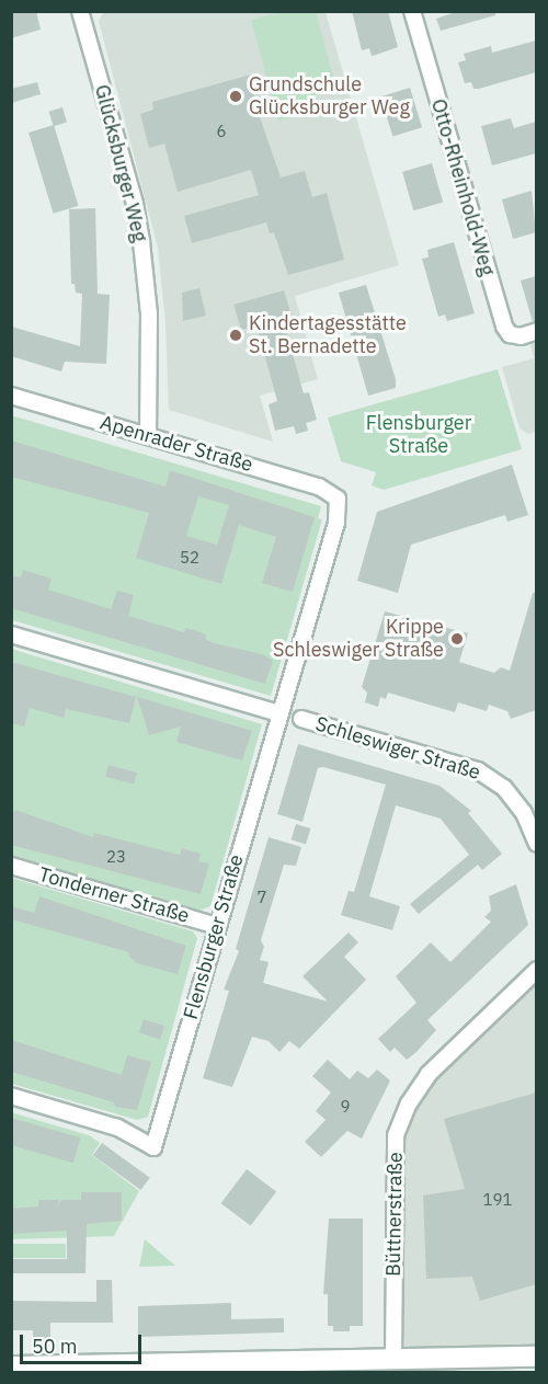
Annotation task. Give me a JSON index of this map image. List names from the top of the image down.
{
  "streets": {
    "street": [
      "Glücksburger Weg",
      "Otto-Rheinhold-Weg",
      "Apenrader Straße",
      "Schleswiger Straße",
      "Tonderner Straße",
      "Flensburger Straße",
      "Büttnerstraße"
    ]
  },
  "crossings": [
    ["Glücksburger Weg", "Apenrader Straße"],
    ["Apenrader Straße", "Flensburger Straße"],
    ["Tonderner Straße", "Flensburger Straße"]
  ],
  "parks": ["Flensburger Straße"],
  "places": ["Grundschule Glücksburger Weg", "Kindertagesstätte St. Bernadette", "Krippe Schleswiger Straße"],
  "house_numbers": [
    "6",
    "52",
    "23",
    "7",
    "9",
    "191"
  ],
  "scale_bar": "50 m"
}
